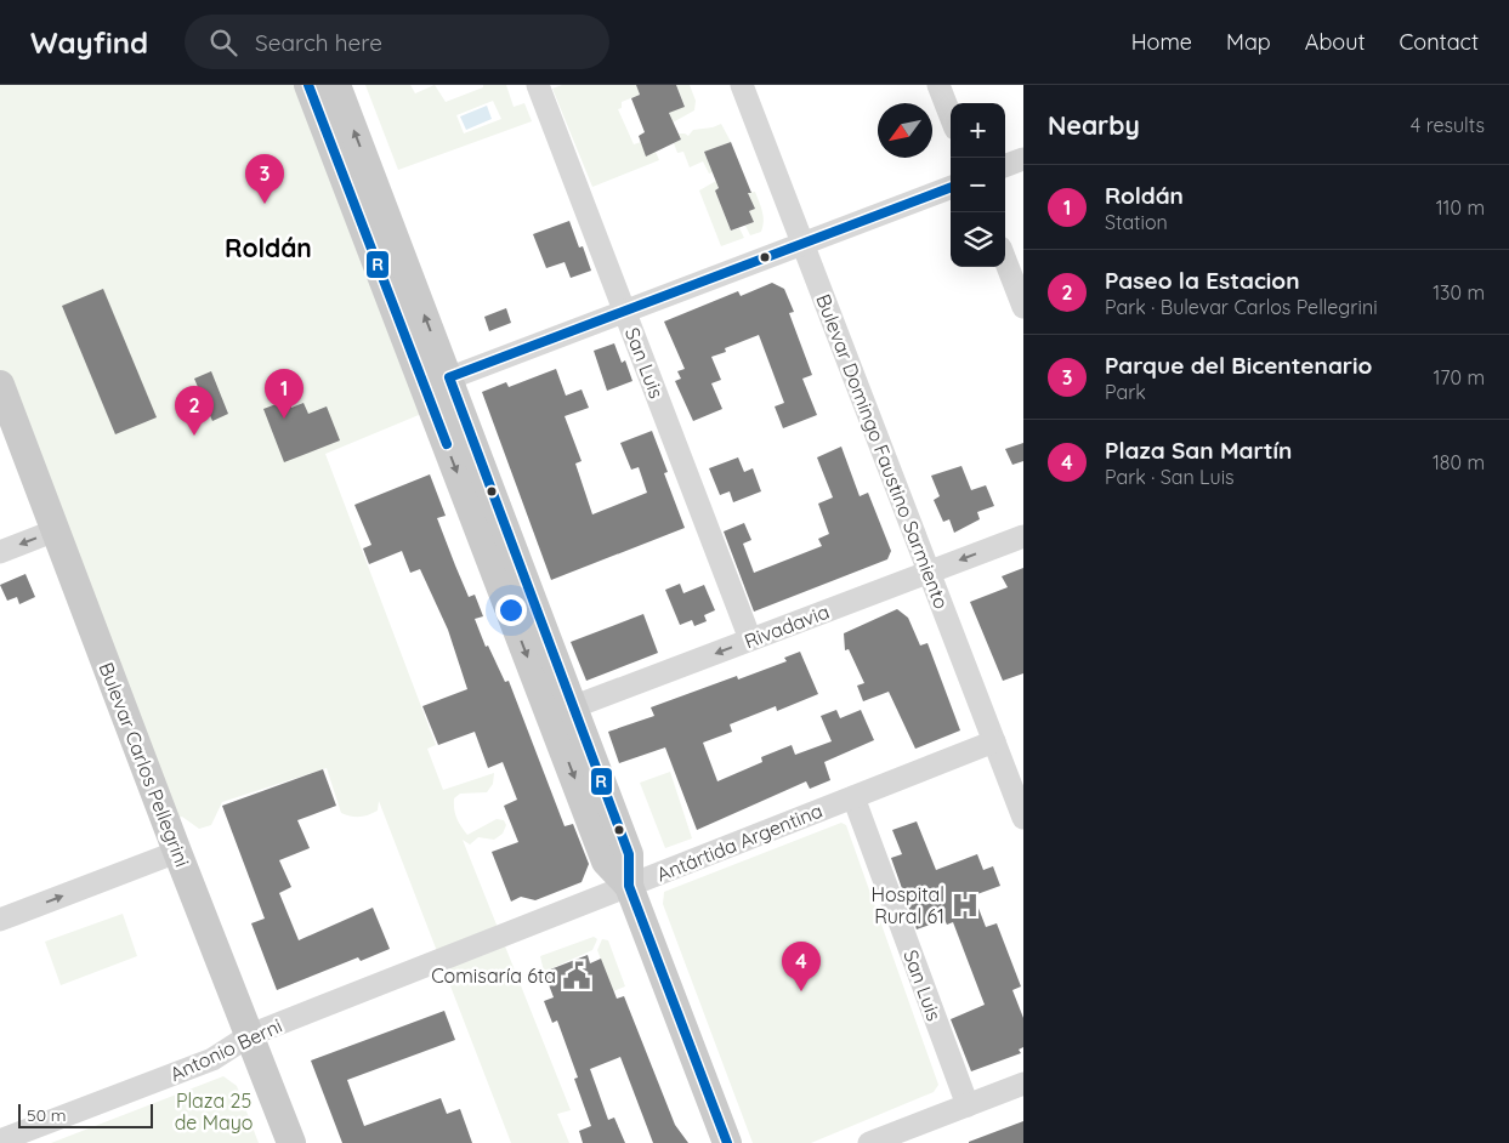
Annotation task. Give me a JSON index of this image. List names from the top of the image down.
{
  "streets": {
    "main road": ["Bulevar Carlos Pellegrini"],
    "street": [
      "San Luis",
      "Bulevar Domingo Faustino Sarmiento",
      "Rivadavia",
      "Antártida Argentina",
      "Antonio Berni"
    ]
  },
  "crossings": [
    ["San Luis", "Rivadavia"],
    ["San Luis", "Antártida Argentina"],
    ["Bulevar Domingo Faustino Sarmiento", "Rivadavia"],
    ["Bulevar Domingo Faustino Sarmiento", "Antártida Argentina"],
    ["Bulevar Carlos Pellegrini", "Antonio Berni"],
    ["Antártida Argentina", "Antonio Berni"]
  ],
  "one_way": ["Rivadavia"],
  "districts": ["Roldán"],
  "parks": ["Plaza 25 de Mayo"],
  "places": {
    "hospital": ["Hospital Rural 61"],
    "public building": ["Comisaría 6ta"]
  },
  "lines": ["transit line R"],
  "scale_bar": "50 m",
  "north": "bottom left",
  "page": {
    "header": "Wayfind",
    "search": "Search here",
    "nav": [
      "Home",
      "Map",
      "About",
      "Contact"
    ],
    "heading": ["Nearby", "4 results"],
    "map_buttons": ["+", "−"],
    "pins": [
      "3",
      "1",
      "2",
      "4"
    ],
    "list": [
      {
        "mark": "1",
        "name": "Roldán",
        "note": "Station",
        "value": "110 m"
      },
      {
        "mark": "2",
        "name": "Paseo la Estacion",
        "note": "Park · Bulevar Carlos Pellegrini",
        "value": "130 m"
      },
      {
        "mark": "3",
        "name": "Parque del Bicentenario",
        "note": "Park",
        "value": "170 m"
      },
      {
        "mark": "4",
        "name": "Plaza San Martín",
        "note": "Park · San Luis",
        "value": "180 m"
      }
    ],
    "scale": "50 m"
  }
}
